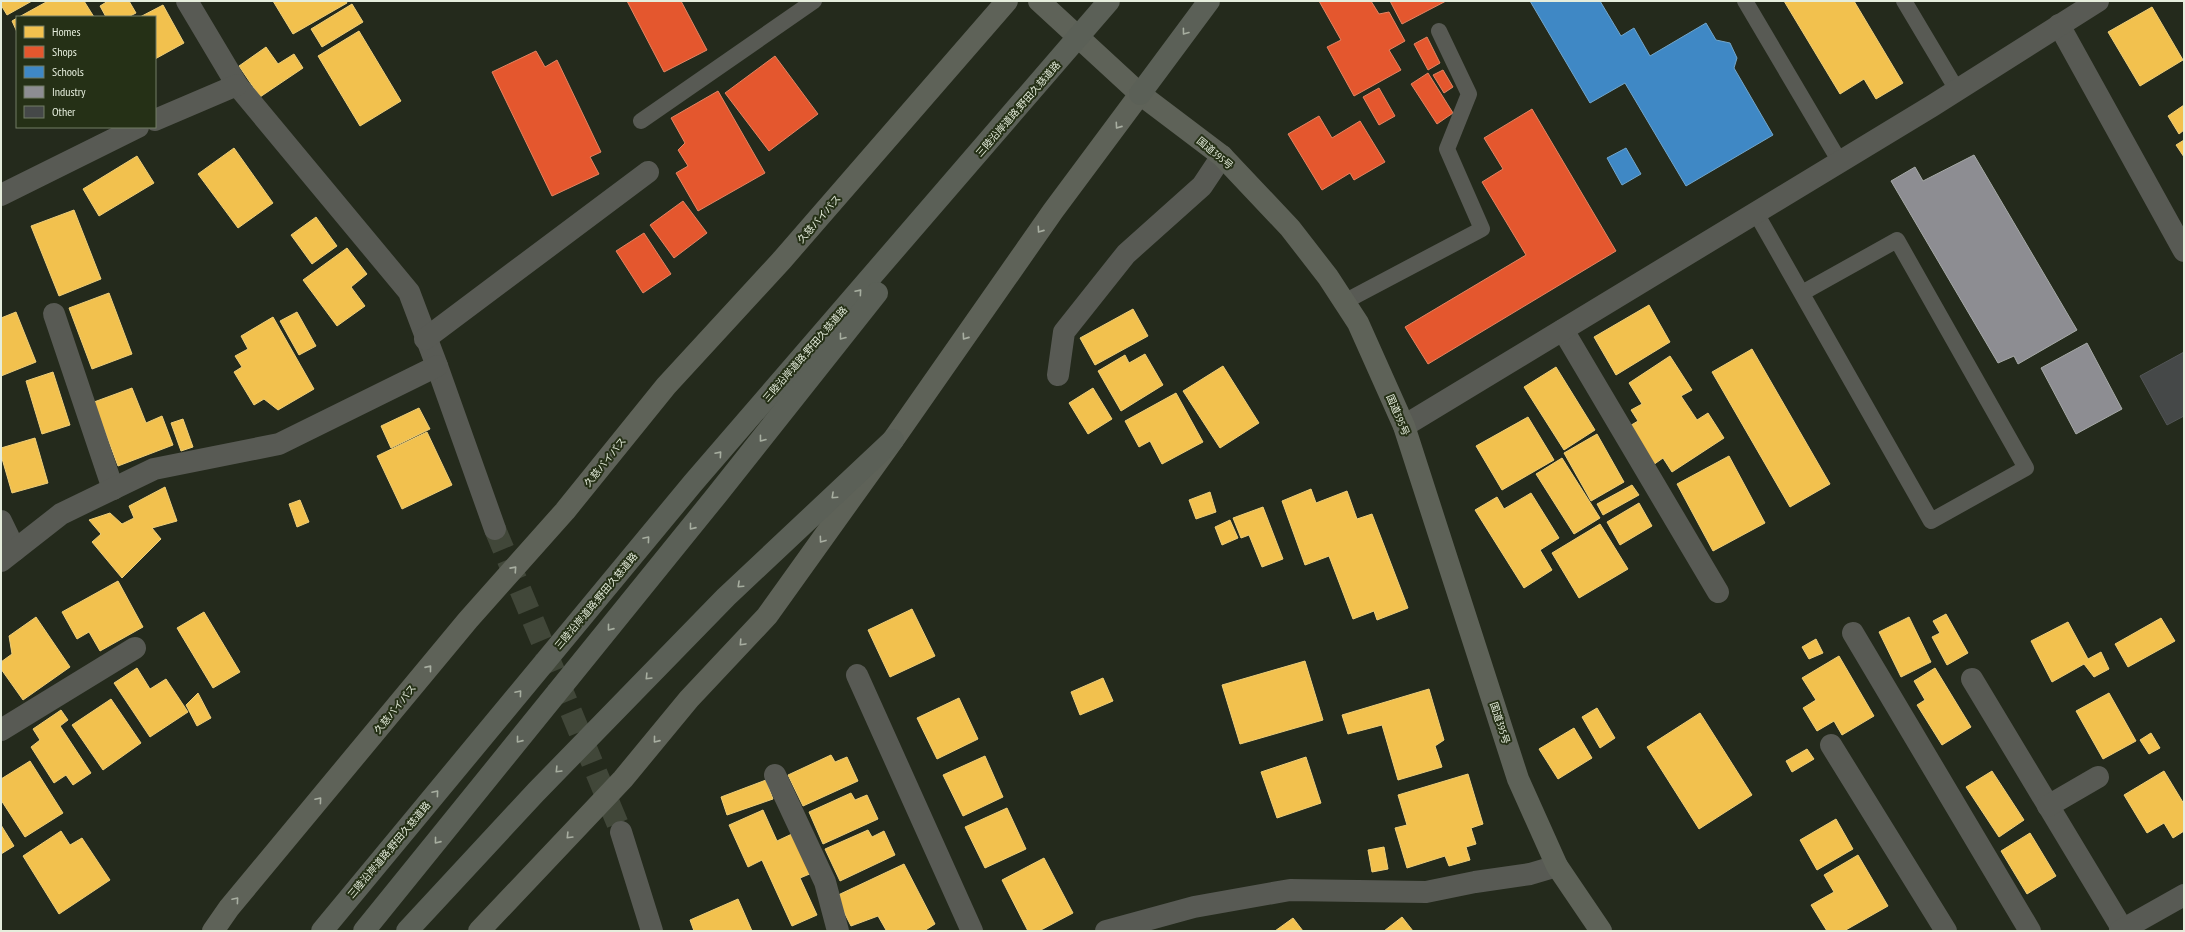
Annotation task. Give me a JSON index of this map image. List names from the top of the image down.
{
  "streets": {
    "highway": ["三陸沿岸道路;野田久慈道路", "国道395号", "久慈バイパス"]
  },
  "legend": [
    "Homes",
    "Shops",
    "Schools",
    "Industry",
    "Other"
  ]
}
